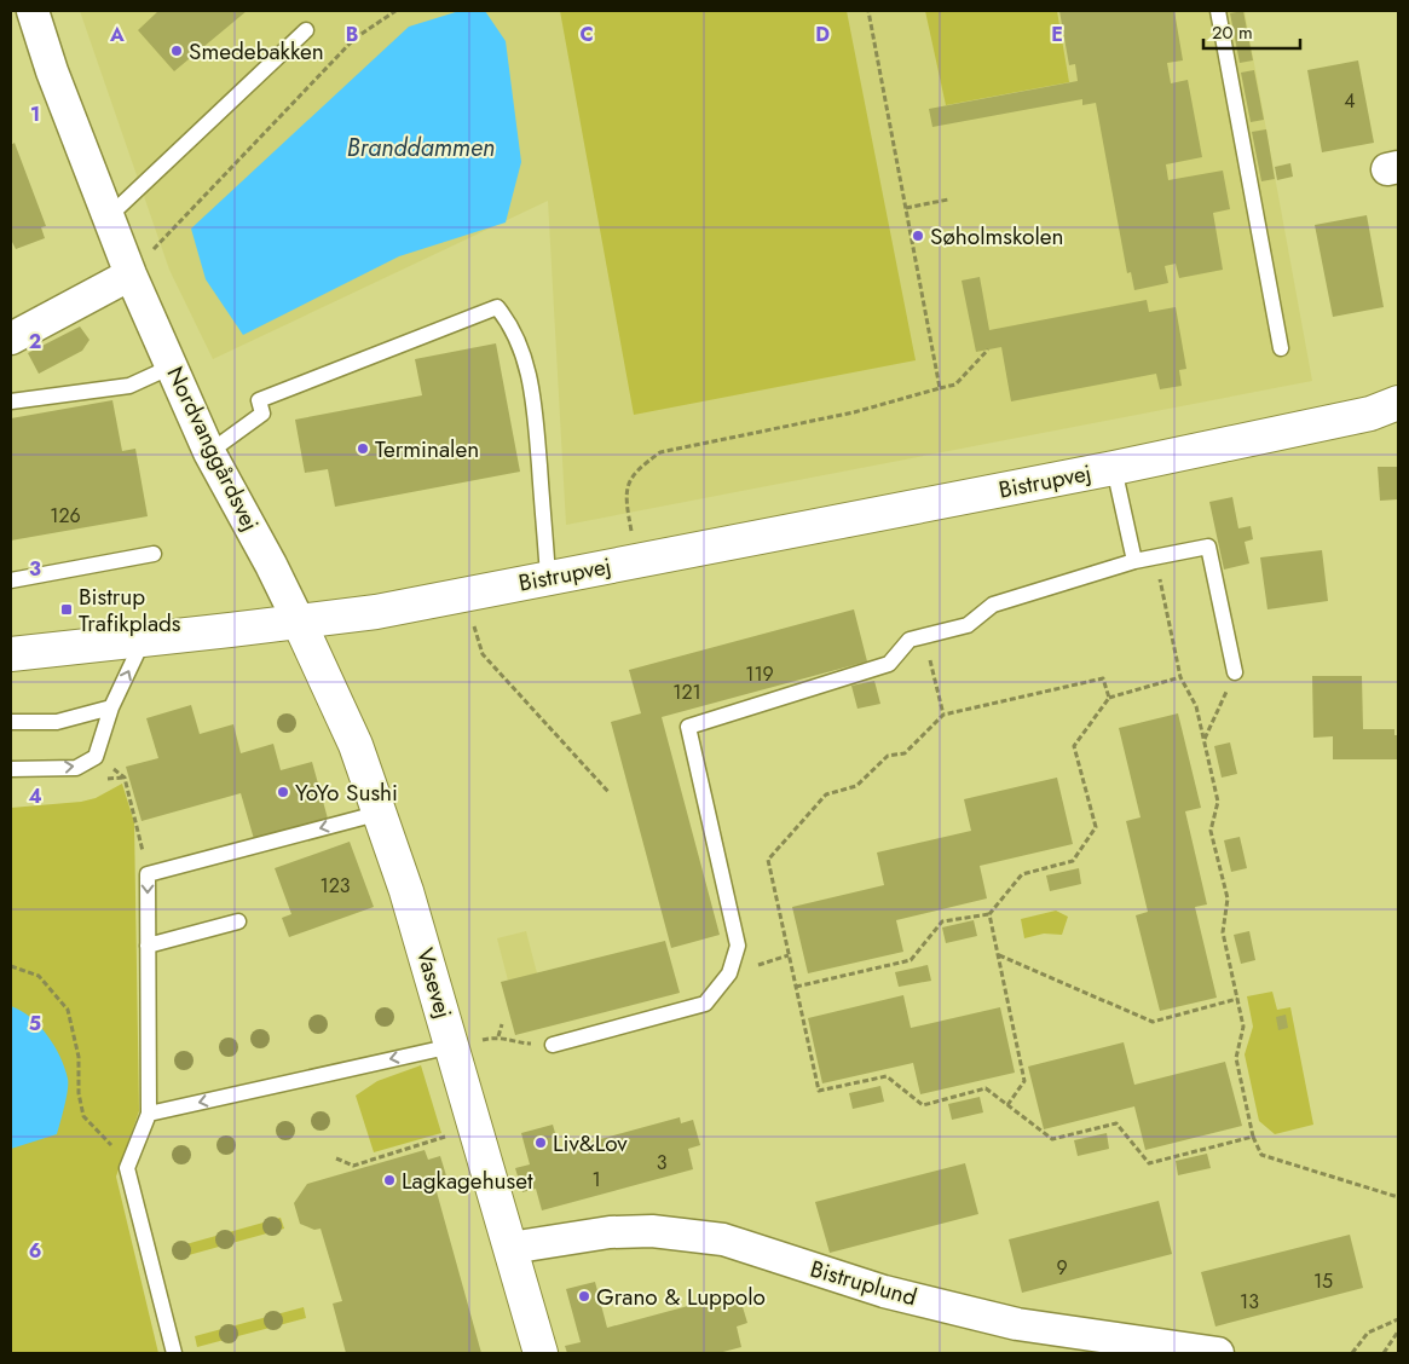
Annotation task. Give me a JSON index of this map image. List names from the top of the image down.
{
  "streets": {
    "main road": ["Bistrupvej", "Vasevej"],
    "street": ["Nordvanggårdsvej", "Bistruplund"]
  },
  "crossings": [
    ["Nordvanggårdsvej", "Bistrupvej"],
    ["Nordvanggårdsvej", "Vasevej"],
    ["Bistrupvej", "Vasevej"],
    ["Vasevej", "Bistruplund"]
  ],
  "water": ["Branddammen"],
  "places": {
    "other": [
      "Smedebakken",
      "Søholmskolen",
      "Terminalen",
      "YoYo Sushi",
      "Liv&Lov",
      "Lagkagehuset",
      "Grano & Luppolo"
    ],
    "transit": ["Bistrup Trafikplads"]
  },
  "house_numbers": [
    "4",
    "126",
    "119",
    "121",
    "123",
    "3",
    "1",
    "9",
    "15",
    "13"
  ],
  "scale_bar": "20 m",
  "grid": {
    "columns": [
      "A",
      "B",
      "C",
      "D",
      "E"
    ],
    "rows": [
      "1",
      "2",
      "3",
      "4",
      "5",
      "6"
    ]
  }
}
